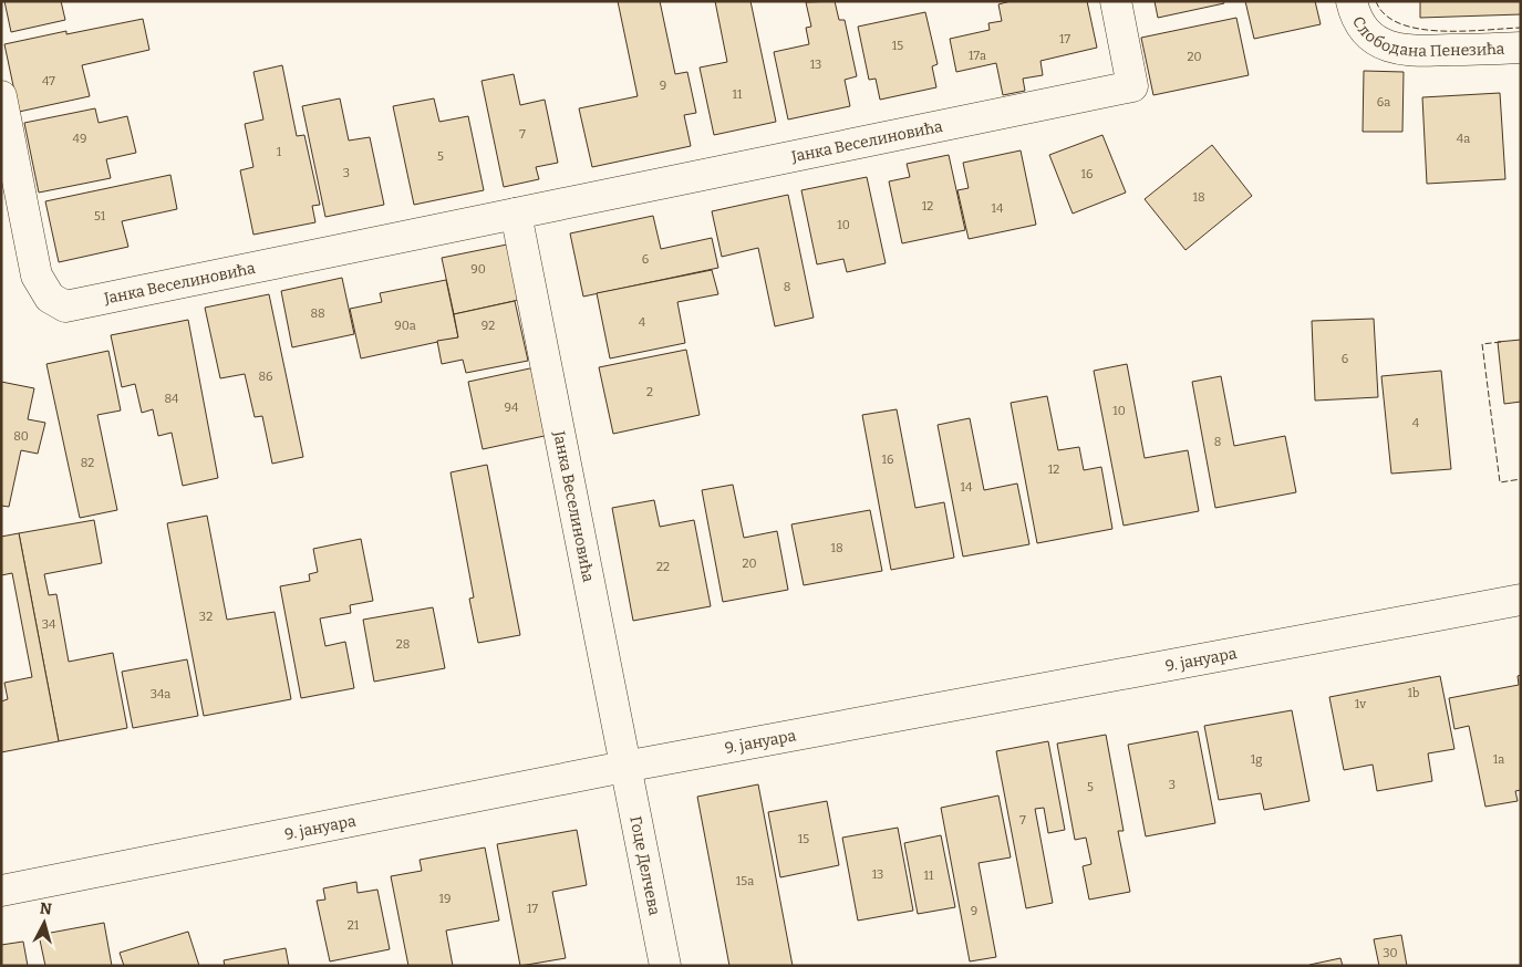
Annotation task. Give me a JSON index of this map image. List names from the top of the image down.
{
  "streets": {
    "street": [
      "Слободана Пенезића",
      "Јанка Веселиновића",
      "9. јануара",
      "Гоце Делчева"
    ]
  },
  "crossings": [
    ["Јанка Веселиновића", "9. јануара"],
    ["Јанка Веселиновића", "Гоце Делчева"],
    ["9. јануара", "Гоце Делчева"]
  ],
  "house_numbers": [
    "17",
    "15",
    "17a",
    "20",
    "13",
    "47",
    "9",
    "11",
    "6a",
    "7",
    "49",
    "4a",
    "1",
    "5",
    "3",
    "16",
    "18",
    "12",
    "14",
    "51",
    "10",
    "6",
    "90",
    "8",
    "88",
    "4",
    "90a",
    "92",
    "6",
    "86",
    "2",
    "84",
    "94",
    "10",
    "4",
    "80",
    "8",
    "16",
    "82",
    "12",
    "14",
    "18",
    "20",
    "22",
    "32",
    "34",
    "28",
    "1b",
    "34a",
    "1v",
    "1g",
    "1a",
    "3",
    "5",
    "7",
    "15",
    "13",
    "11",
    "15a",
    "19",
    "17",
    "9",
    "21",
    "30"
  ],
  "north": "top"
}
